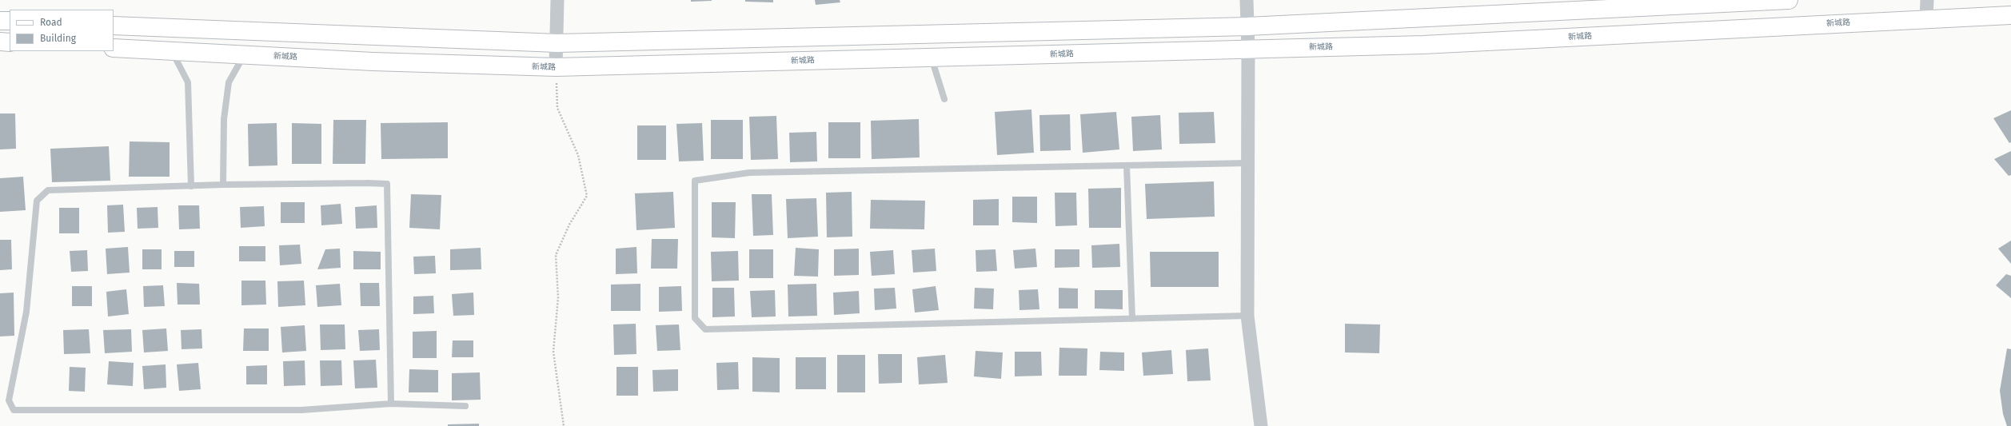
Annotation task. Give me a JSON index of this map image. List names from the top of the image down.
{
  "streets": {
    "main road": ["新城路"]
  },
  "legend": ["Road", "Building"]
}
